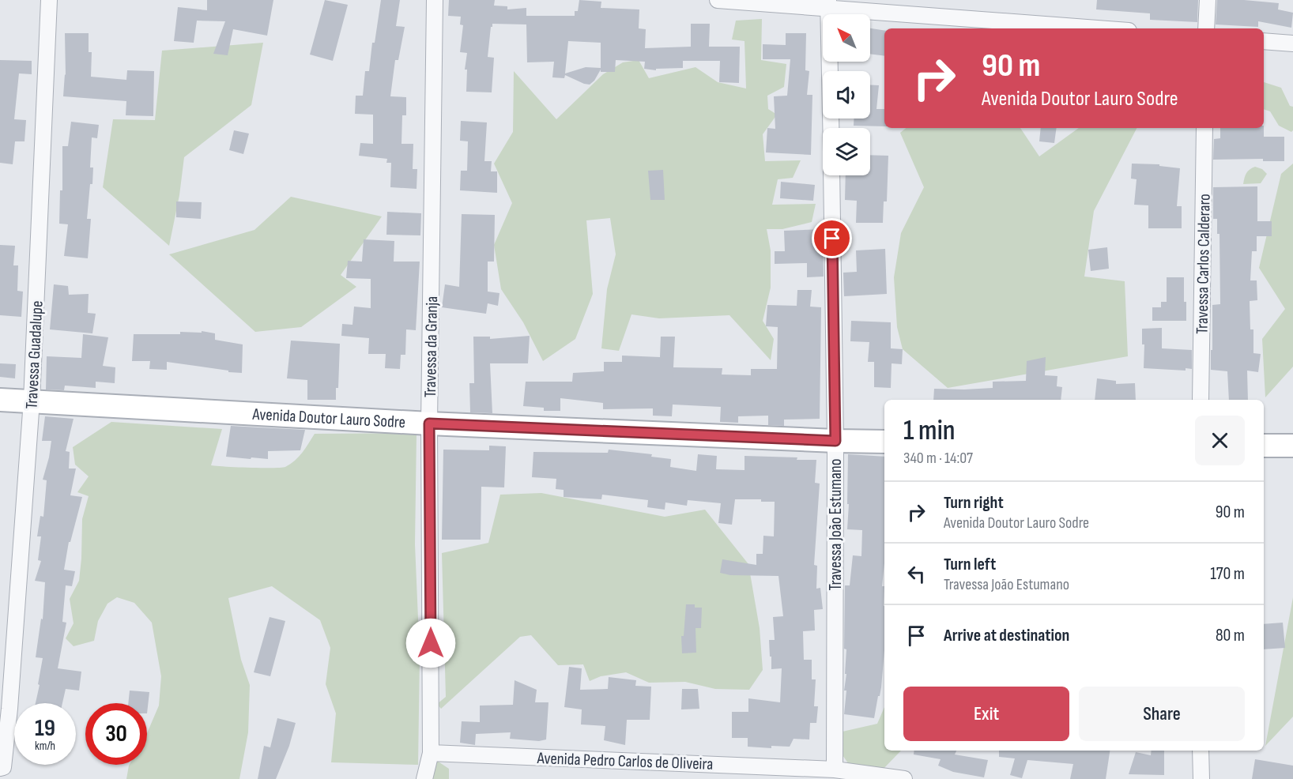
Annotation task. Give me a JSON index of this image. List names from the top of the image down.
{
  "streets": {
    "street": [
      "Travessa Carlos Calderaro",
      "Travessa da Granja",
      "Travessa Guadalupe",
      "Avenida Doutor Lauro Sodre",
      "Travessa João Estumano",
      "Avenida Pedro Carlos de Oliveira"
    ]
  },
  "crossings": [
    ["Travessa da Granja", "Avenida Doutor Lauro Sodre"],
    ["Travessa da Granja", "Avenida Pedro Carlos de Oliveira"],
    ["Travessa Guadalupe", "Avenida Doutor Lauro Sodre"],
    ["Avenida Doutor Lauro Sodre", "Travessa João Estumano"],
    ["Travessa João Estumano", "Avenida Pedro Carlos de Oliveira"]
  ],
  "north": "top left",
  "page": {
    "turn": ["90 m", "Avenida Doutor Lauro Sodre"],
    "heading": ["1 min", "340 m · 14:07"],
    "list": [
      {
        "name": "Turn right",
        "note": "Avenida Doutor Lauro Sodre",
        "value": "90 m"
      },
      {
        "name": "Turn left",
        "note": "Travessa João Estumano",
        "value": "170 m"
      },
      {
        "name": "Arrive at destination",
        "value": "80 m"
      }
    ],
    "buttons": ["Exit", "Share"],
    "speed": "19 km/h",
    "limit": "30"
  }
}
